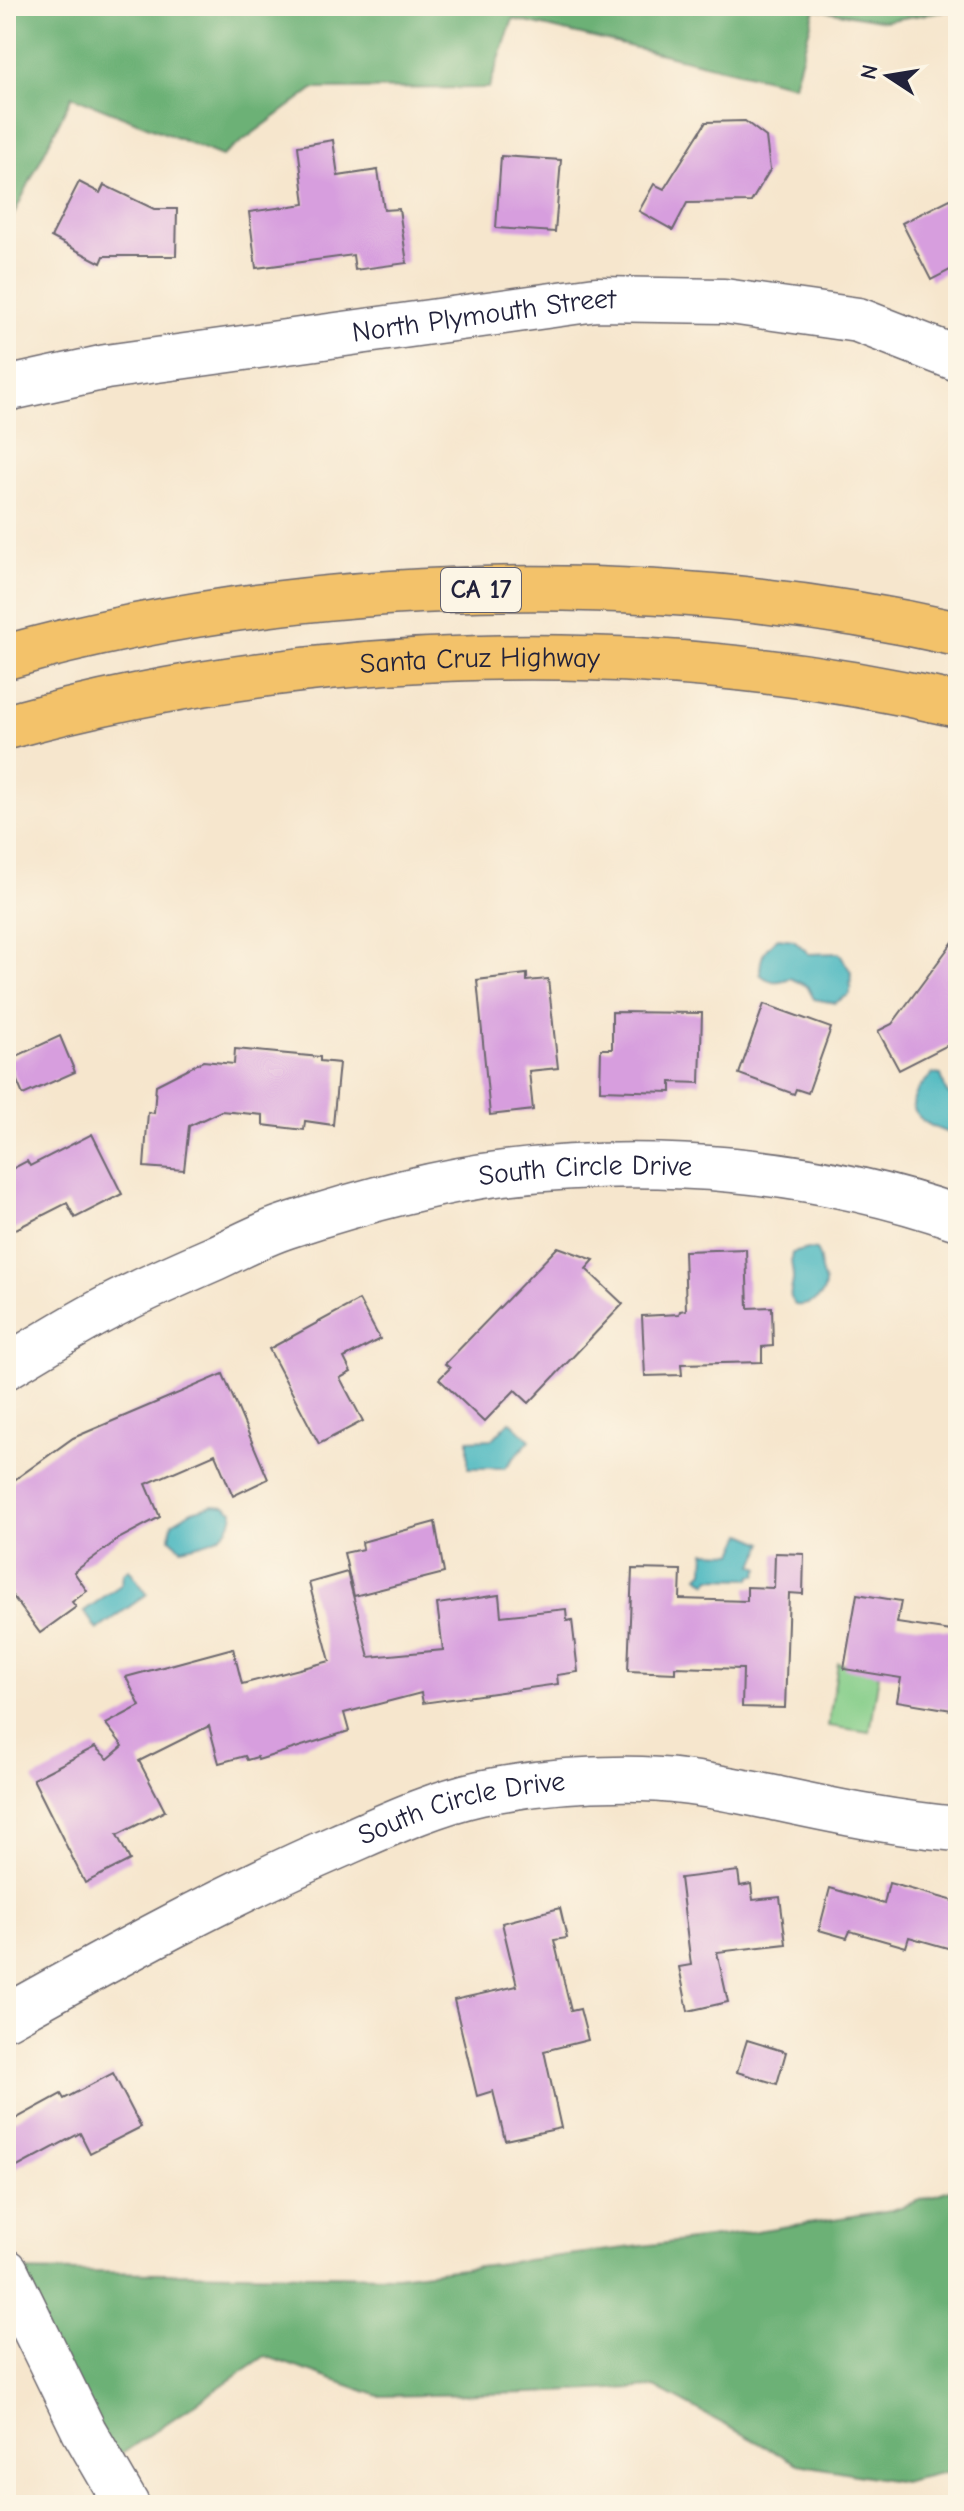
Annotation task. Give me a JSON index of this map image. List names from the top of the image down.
{
  "streets": {
    "highway": ["CA 17", "Santa Cruz Highway"],
    "street": ["North Plymouth Street", "South Circle Drive"]
  },
  "north": "left"
}
